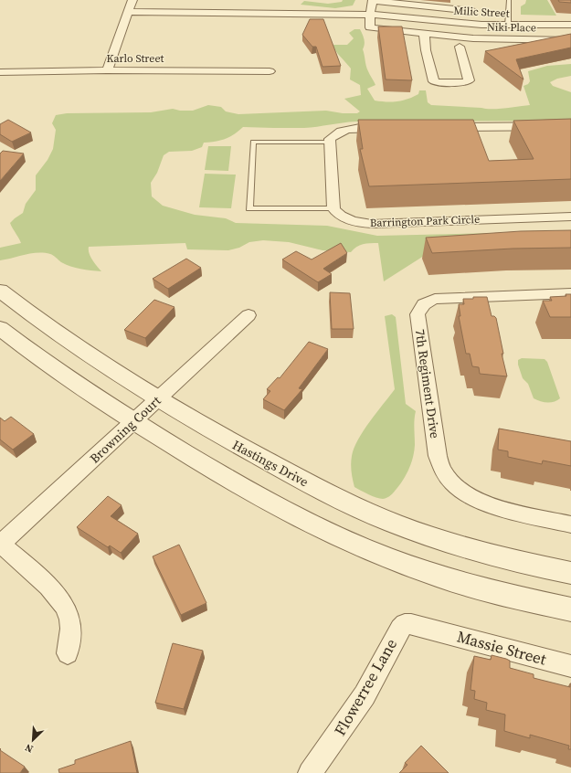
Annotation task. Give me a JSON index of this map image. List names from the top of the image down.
{
  "streets": {
    "street": [
      "Milic Street",
      "Niki Place",
      "Karlo Street",
      "Barrington Park Circle",
      "7th Regiment Drive",
      "Browning Court",
      "Hastings Drive",
      "Massie Street",
      "Flowerree Lane"
    ]
  },
  "crossings": [
    ["Milic Street", "Niki Place"],
    ["Browning Court", "Hastings Drive"],
    ["Massie Street", "Flowerree Lane"]
  ],
  "north": "bottom left"
}
